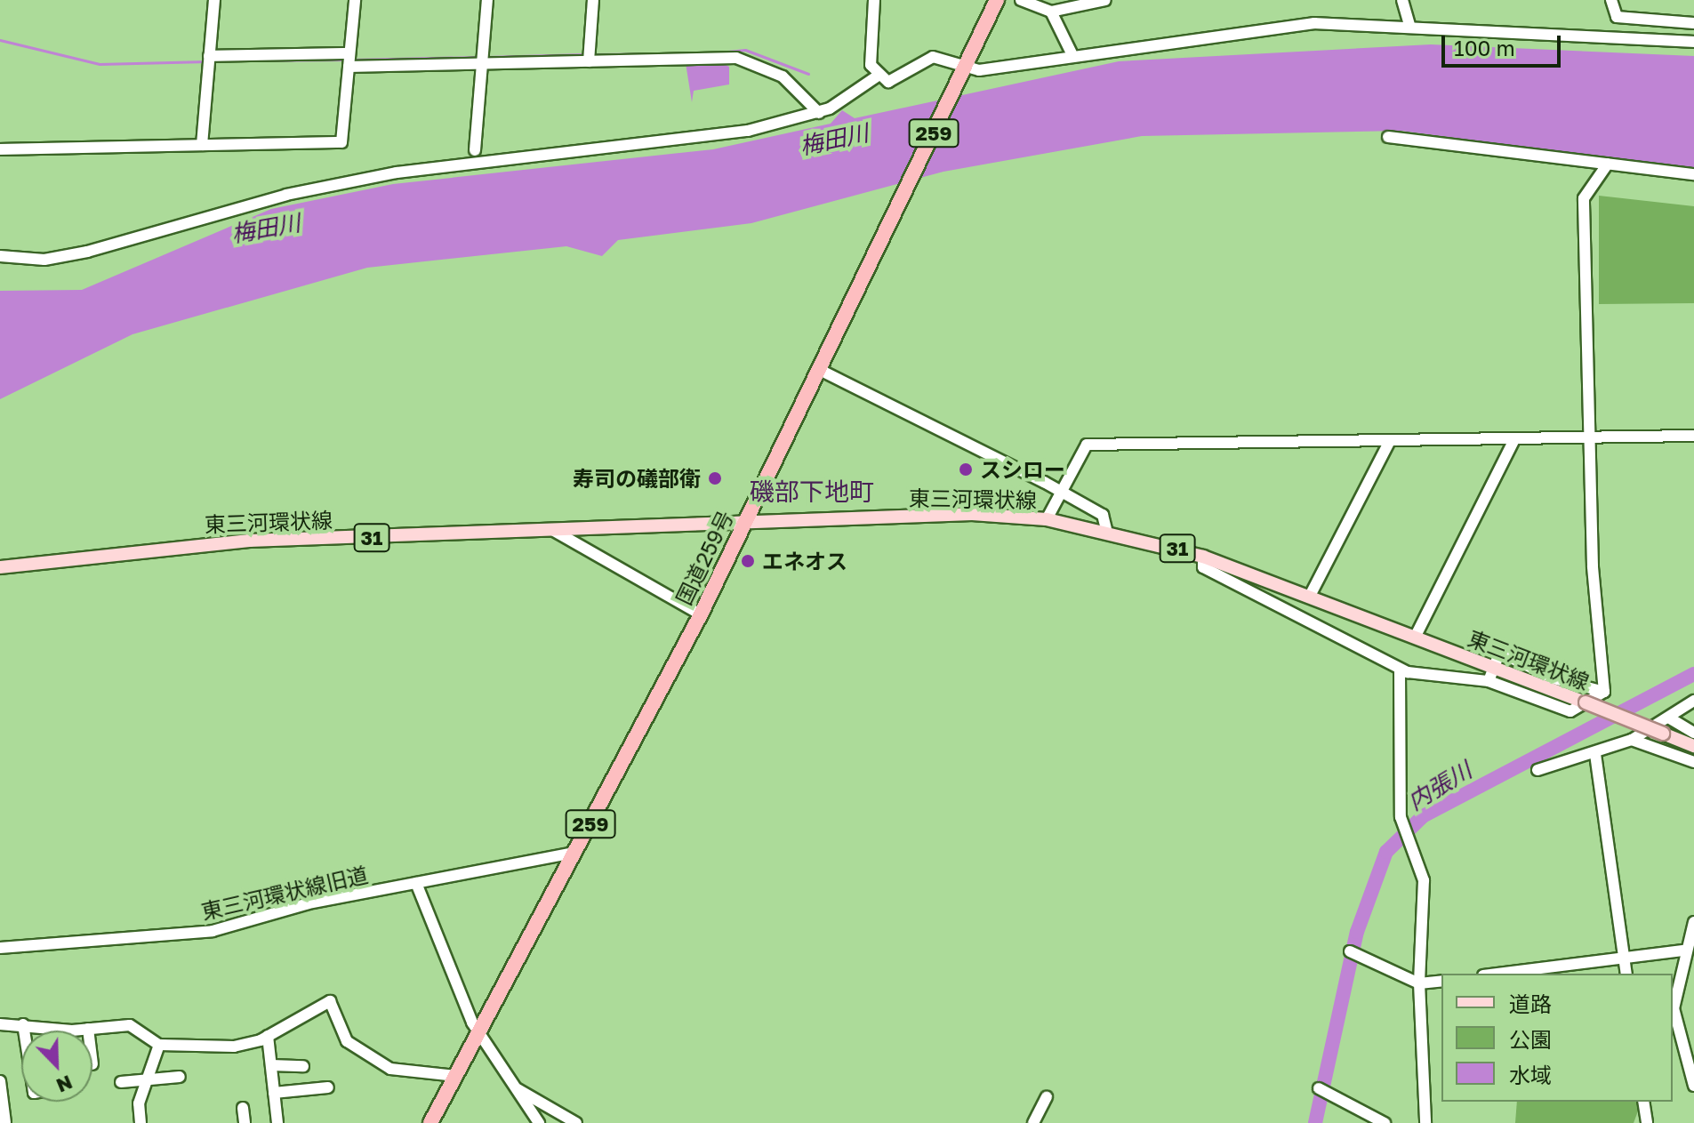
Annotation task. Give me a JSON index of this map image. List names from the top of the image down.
{
  "streets": {
    "highway": ["259", "国道259号"],
    "main road": ["東三河環状線", "31"],
    "street": ["東三河環状線旧道"]
  },
  "crossings": [
    ["東三河環状線", "国道259号"],
    ["国道259号", "東三河環状線旧道"]
  ],
  "districts": ["磯部下地町"],
  "water": ["梅田川", "内張川"],
  "places": ["スシロー", "寿司の礒部衛", "エネオス"],
  "legend": ["道路", "公園", "水域"],
  "scale_bar": "100 m",
  "north": "bottom right"
}
